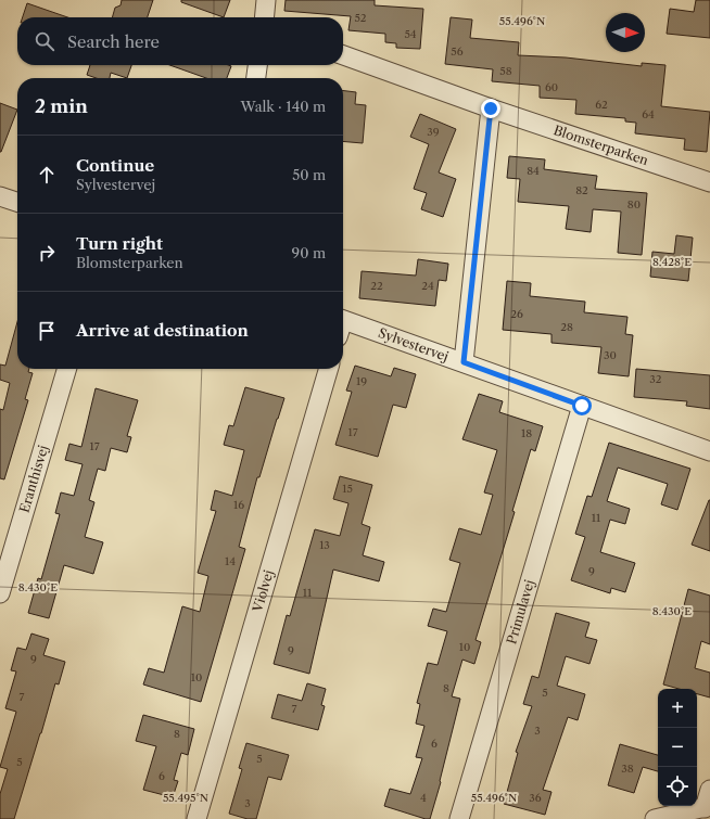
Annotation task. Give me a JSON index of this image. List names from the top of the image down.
{
  "streets": {
    "street": [
      "Blomsterparken",
      "Sylvestervej",
      "Eranthisvej",
      "Violvej",
      "Primulavej"
    ]
  },
  "crossings": [
    ["Sylvestervej", "Primulavej"]
  ],
  "house_numbers": [
    "52",
    "54",
    "56",
    "58",
    "60",
    "62",
    "64",
    "39",
    "84",
    "82",
    "80",
    "22",
    "24",
    "26",
    "28",
    "30",
    "32",
    "19",
    "17",
    "18",
    "17",
    "15",
    "16",
    "11",
    "13",
    "14",
    "9",
    "11",
    "10",
    "9",
    "9",
    "10",
    "8",
    "5",
    "7",
    "7",
    "3",
    "8",
    "6",
    "5",
    "5",
    "38",
    "6",
    "4",
    "36",
    "3"
  ],
  "north": "right",
  "page": {
    "search": "Search here",
    "heading": ["2 min", "Walk · 140 m"],
    "list": [
      ["Continue", "Sylvestervej", "50 m"],
      ["Turn right", "Blomsterparken", "90 m"],
      "Arrive at destination"
    ],
    "map_buttons": ["+", "−"]
  },
  "coordinates": [
    "55.496°N",
    "8.428°E",
    "8.430°E",
    "55.495°N"
  ]
}
